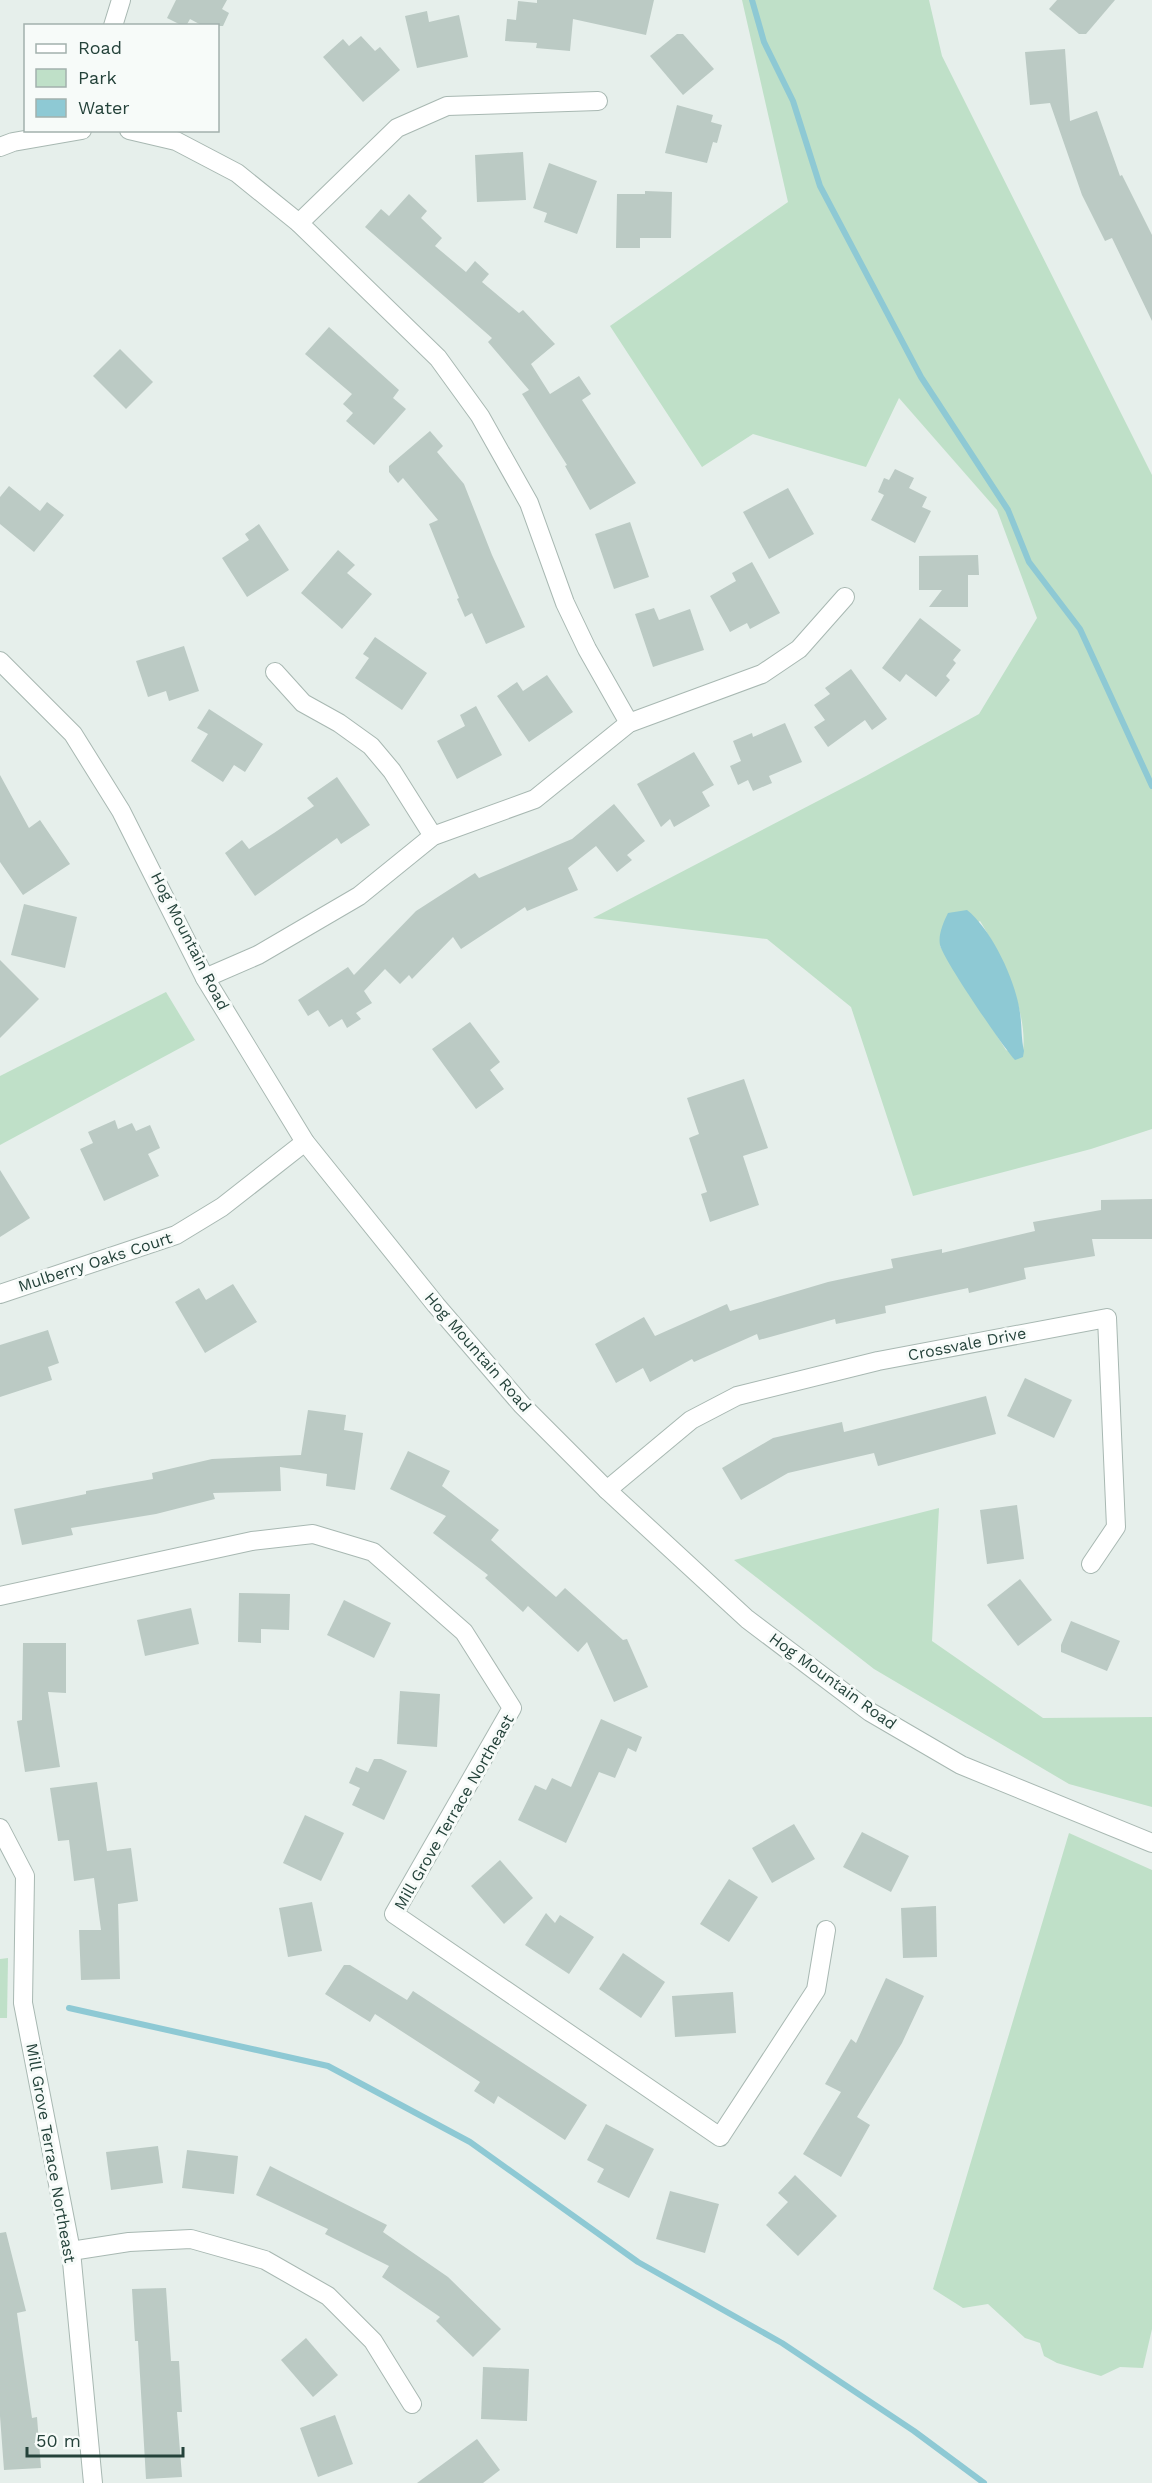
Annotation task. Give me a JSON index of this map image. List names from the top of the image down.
{
  "streets": {
    "street": [
      "Hog Mountain Road",
      "Mulberry Oaks Court",
      "Crossvale Drive",
      "Mill Grove Terrace Northeast"
    ]
  },
  "crossings": [
    ["Hog Mountain Road", "Mulberry Oaks Court"],
    ["Hog Mountain Road", "Crossvale Drive"]
  ],
  "legend": ["Road", "Park", "Water"],
  "scale_bar": "50 m"
}
